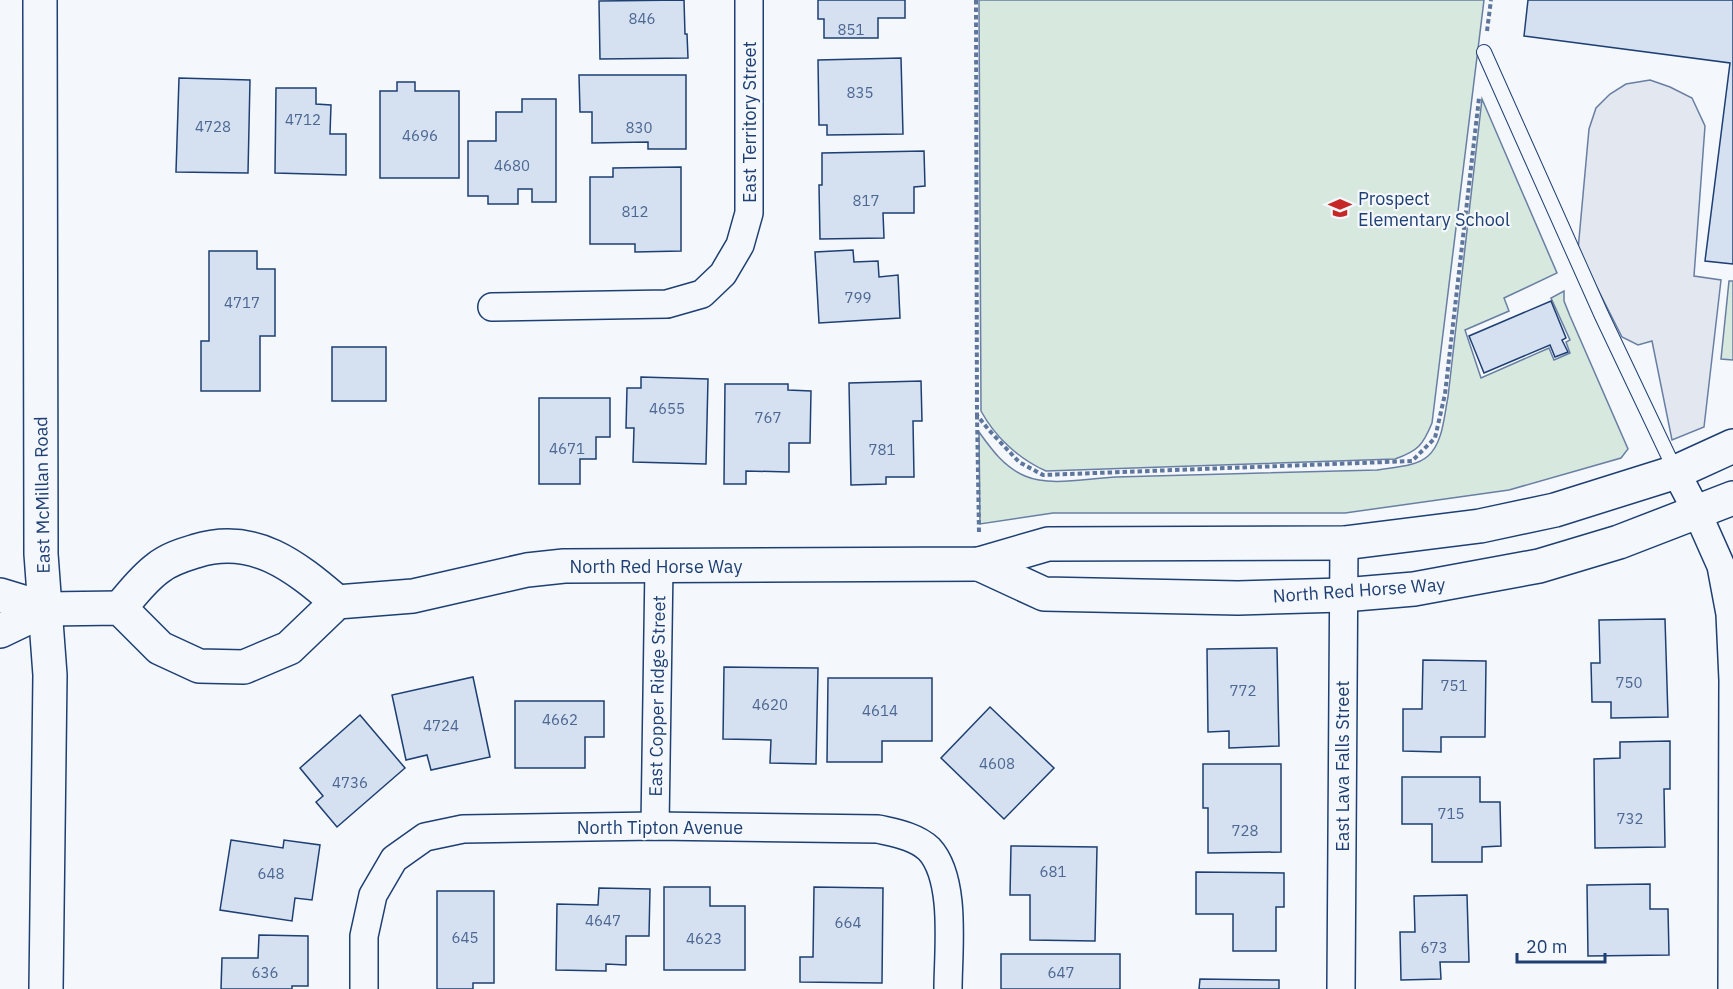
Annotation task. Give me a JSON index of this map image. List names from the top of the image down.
{
  "streets": {
    "street": [
      "East Territory Street",
      "East McMillan Road",
      "North Red Horse Way",
      "East Copper Ridge Street",
      "East Lava Falls Street",
      "North Tipton Avenue"
    ]
  },
  "crossings": [
    ["North Red Horse Way", "East Copper Ridge Street"],
    ["North Red Horse Way", "East Lava Falls Street"],
    ["East Copper Ridge Street", "North Tipton Avenue"]
  ],
  "places": {
    "school or university": ["Prospect Elementary School"]
  },
  "house_numbers": [
    "846",
    "851",
    "835",
    "4712",
    "4728",
    "830",
    "4696",
    "4680",
    "817",
    "812",
    "799",
    "4717",
    "4655",
    "767",
    "4671",
    "781",
    "750",
    "751",
    "772",
    "4620",
    "4614",
    "4662",
    "4724",
    "4608",
    "4736",
    "715",
    "732",
    "728",
    "681",
    "648",
    "4647",
    "664",
    "645",
    "4623",
    "673",
    "636",
    "647"
  ],
  "scale_bar": "20 m"
}
